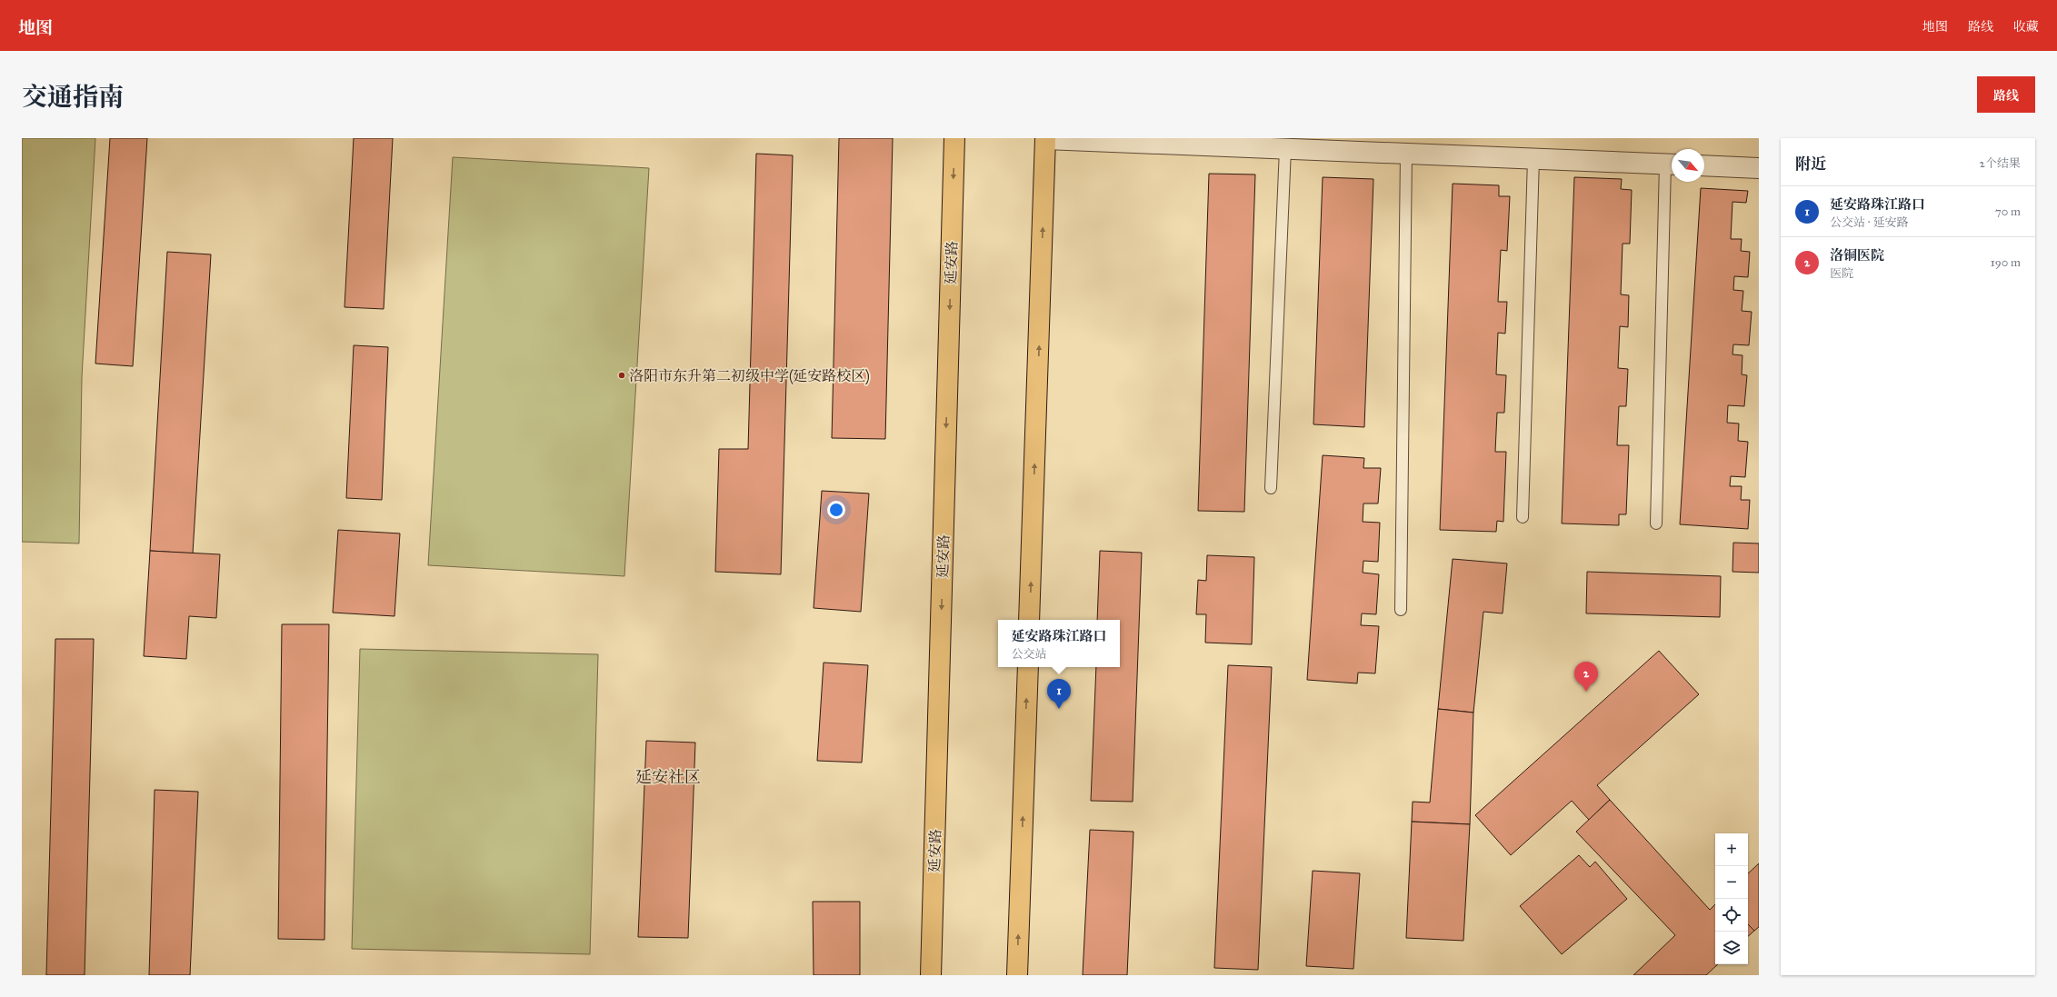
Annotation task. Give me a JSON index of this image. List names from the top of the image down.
{
  "streets": {
    "main road": ["延安路"]
  },
  "districts": ["延安社区"],
  "places": ["洛阳市东升第二初级中学(延安路校区)"],
  "north": "bottom right",
  "page": {
    "header": "地图",
    "nav": ["地图", "路线", "收藏"],
    "title": "交通指南",
    "buttons": "路线",
    "heading": ["附近", "2个结果"],
    "list": [
      {
        "mark": "1",
        "name": "延安路珠江路口",
        "note": "公交站 · 延安路",
        "value": "70 m"
      },
      {
        "mark": "2",
        "name": "洛铜医院",
        "note": "医院",
        "value": "190 m"
      }
    ],
    "popup": ["延安路珠江路口", "公交站"],
    "pins": ["2", "1"],
    "map_buttons": ["+", "−"]
  }
}
